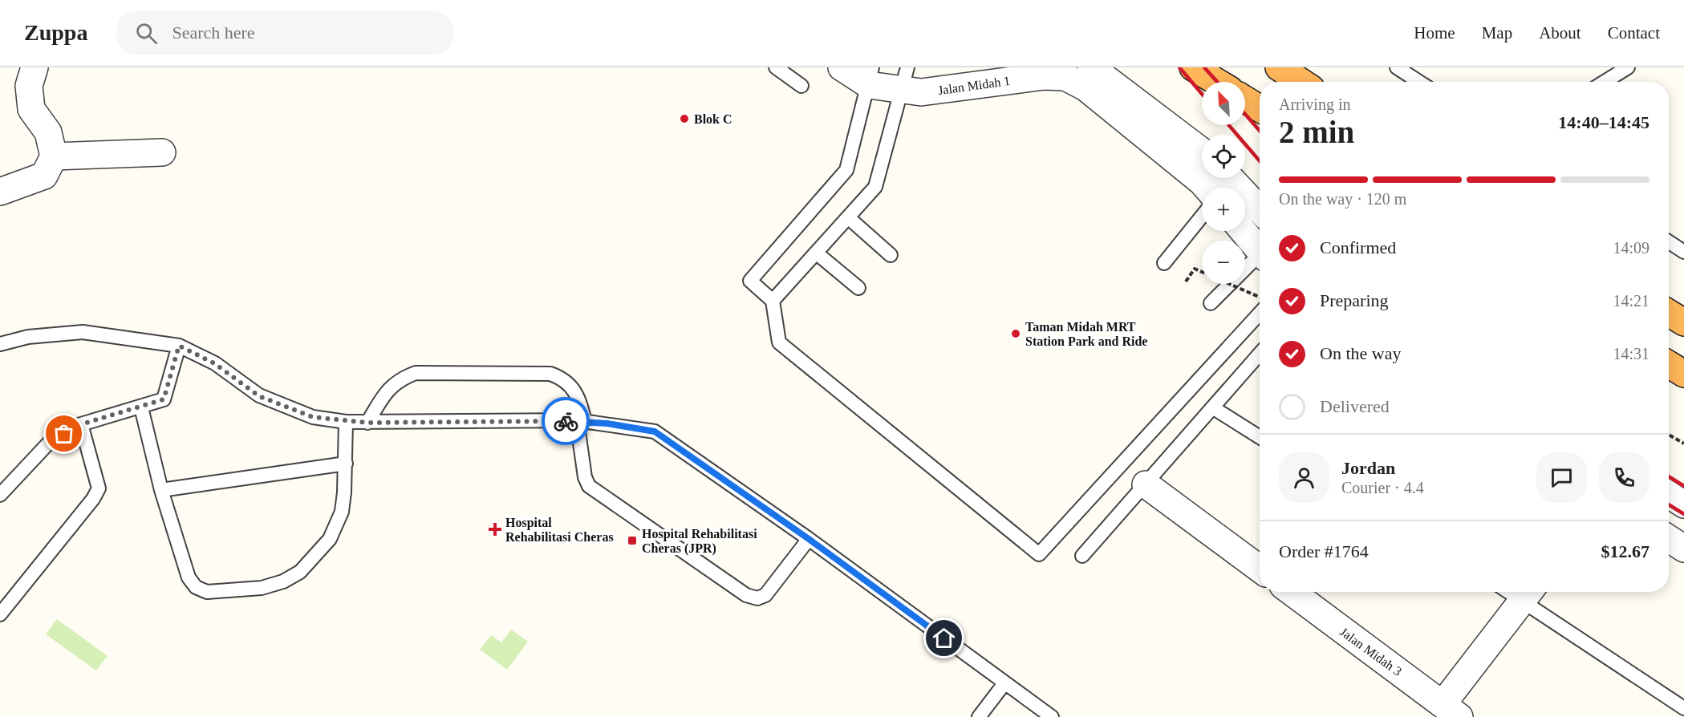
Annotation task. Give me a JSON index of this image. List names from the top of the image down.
{
  "streets": {
    "street": ["Jalan Midah 1", "Jalan Midah 3"]
  },
  "places": {
    "other": ["Blok C", "Taman Midah MRT Station Park and Ride"],
    "health": ["Hospital Rehabilitasi Cheras"],
    "transit": ["Hospital Rehabilitasi Cheras (JPR)"]
  },
  "north": "top left",
  "page": {
    "header": "Zuppa",
    "search": "Search here",
    "nav": [
      "Home",
      "Map",
      "About",
      "Contact"
    ],
    "map_buttons": ["+", "−"],
    "heading": ["2 min", "Arriving in", "14:40–14:45"],
    "panel": [
      "Jordan",
      "Courier · 4.4",
      "Order #1764",
      "$12.67"
    ],
    "bar": "On the way · 120 m",
    "list": [
      ["Confirmed", "14:09"],
      ["Preparing", "14:21"],
      ["On the way", "14:31"],
      "Delivered"
    ]
  }
}
